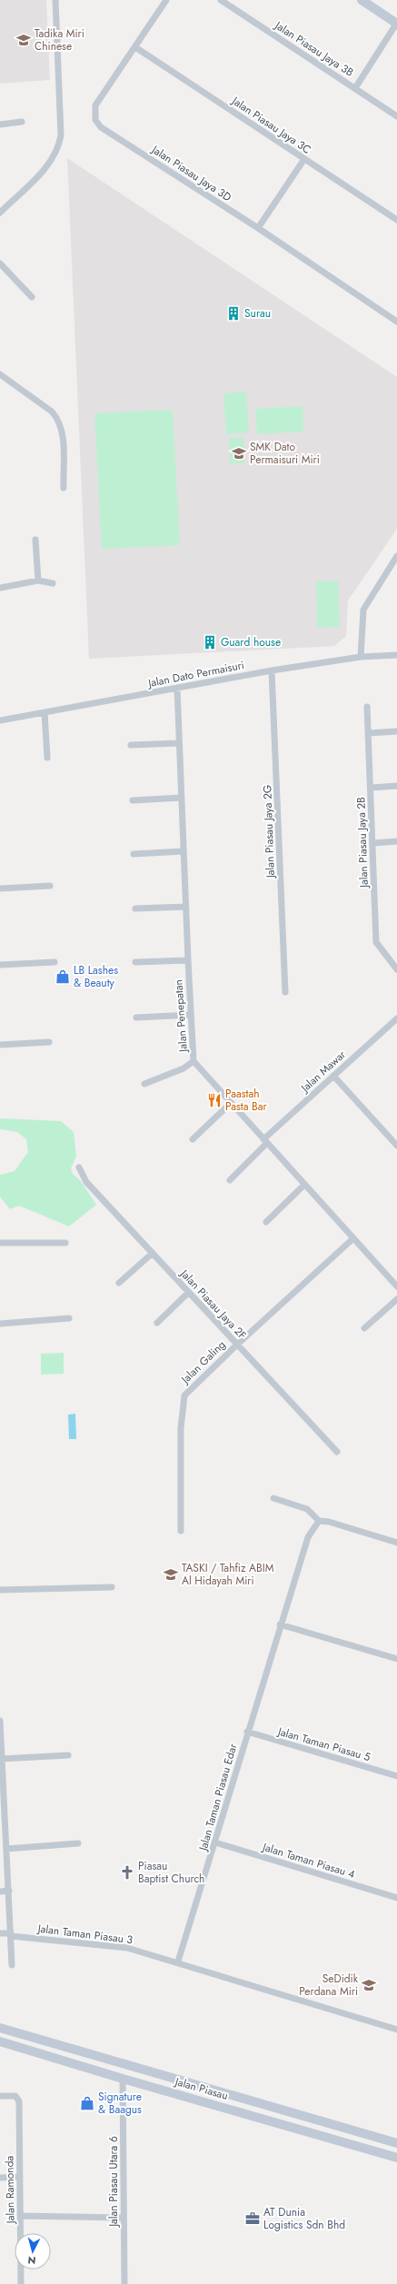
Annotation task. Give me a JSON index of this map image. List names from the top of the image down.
{
  "streets": {
    "street": [
      "Jalan Piasau Jaya 3B",
      "Jalan Piasau Jaya 3C",
      "Jalan Piasau Jaya 3D",
      "Jalan Dato Permaisuri",
      "Jalan Piasau Jaya 2G",
      "Jalan Piasau Jaya 2B",
      "Jalan Penepatan",
      "Jalan Mawar",
      "Jalan Piasau Jaya 2F",
      "Jalan Galing",
      "Jalan Taman Piasau 5",
      "Jalan Taman Piasau Edar",
      "Jalan Taman Piasau 4",
      "Jalan Taman Piasau 3",
      "Jalan Piasau",
      "Jalan Piasau Utara 6",
      "Jalan Ramonda"
    ]
  },
  "crossings": [
    ["Jalan Piasau Jaya 3C", "Jalan Piasau Jaya 3D"],
    ["Jalan Dato Permaisuri", "Jalan Piasau Jaya 2G"],
    ["Jalan Dato Permaisuri", "Jalan Penepatan"],
    ["Jalan Penepatan", "Jalan Mawar"],
    ["Jalan Penepatan", "Jalan Galing"],
    ["Jalan Piasau Jaya 2F", "Jalan Galing"],
    ["Jalan Taman Piasau 5", "Jalan Taman Piasau Edar"],
    ["Jalan Taman Piasau Edar", "Jalan Taman Piasau 4"],
    ["Jalan Taman Piasau Edar", "Jalan Taman Piasau 3"],
    ["Jalan Piasau", "Jalan Piasau Utara 6"]
  ],
  "places": {
    "school or university": [
      "Tadika Miri Chinese",
      "SMK Dato Permaisuri Miri",
      "TASKI / Tahfiz ABIM Al Hidayah Miri",
      "SeDidik Perdana Miri"
    ],
    "building": ["Surau", "Guard house"],
    "shop": ["LB Lashes & Beauty", "Signature & Baagus"],
    "restaurant": ["Paastah Pasta Bar"],
    "church": ["Piasau Baptist Church"],
    "office": ["AT Dunia Logistics Sdn Bhd"]
  },
  "north": "bottom"
}
